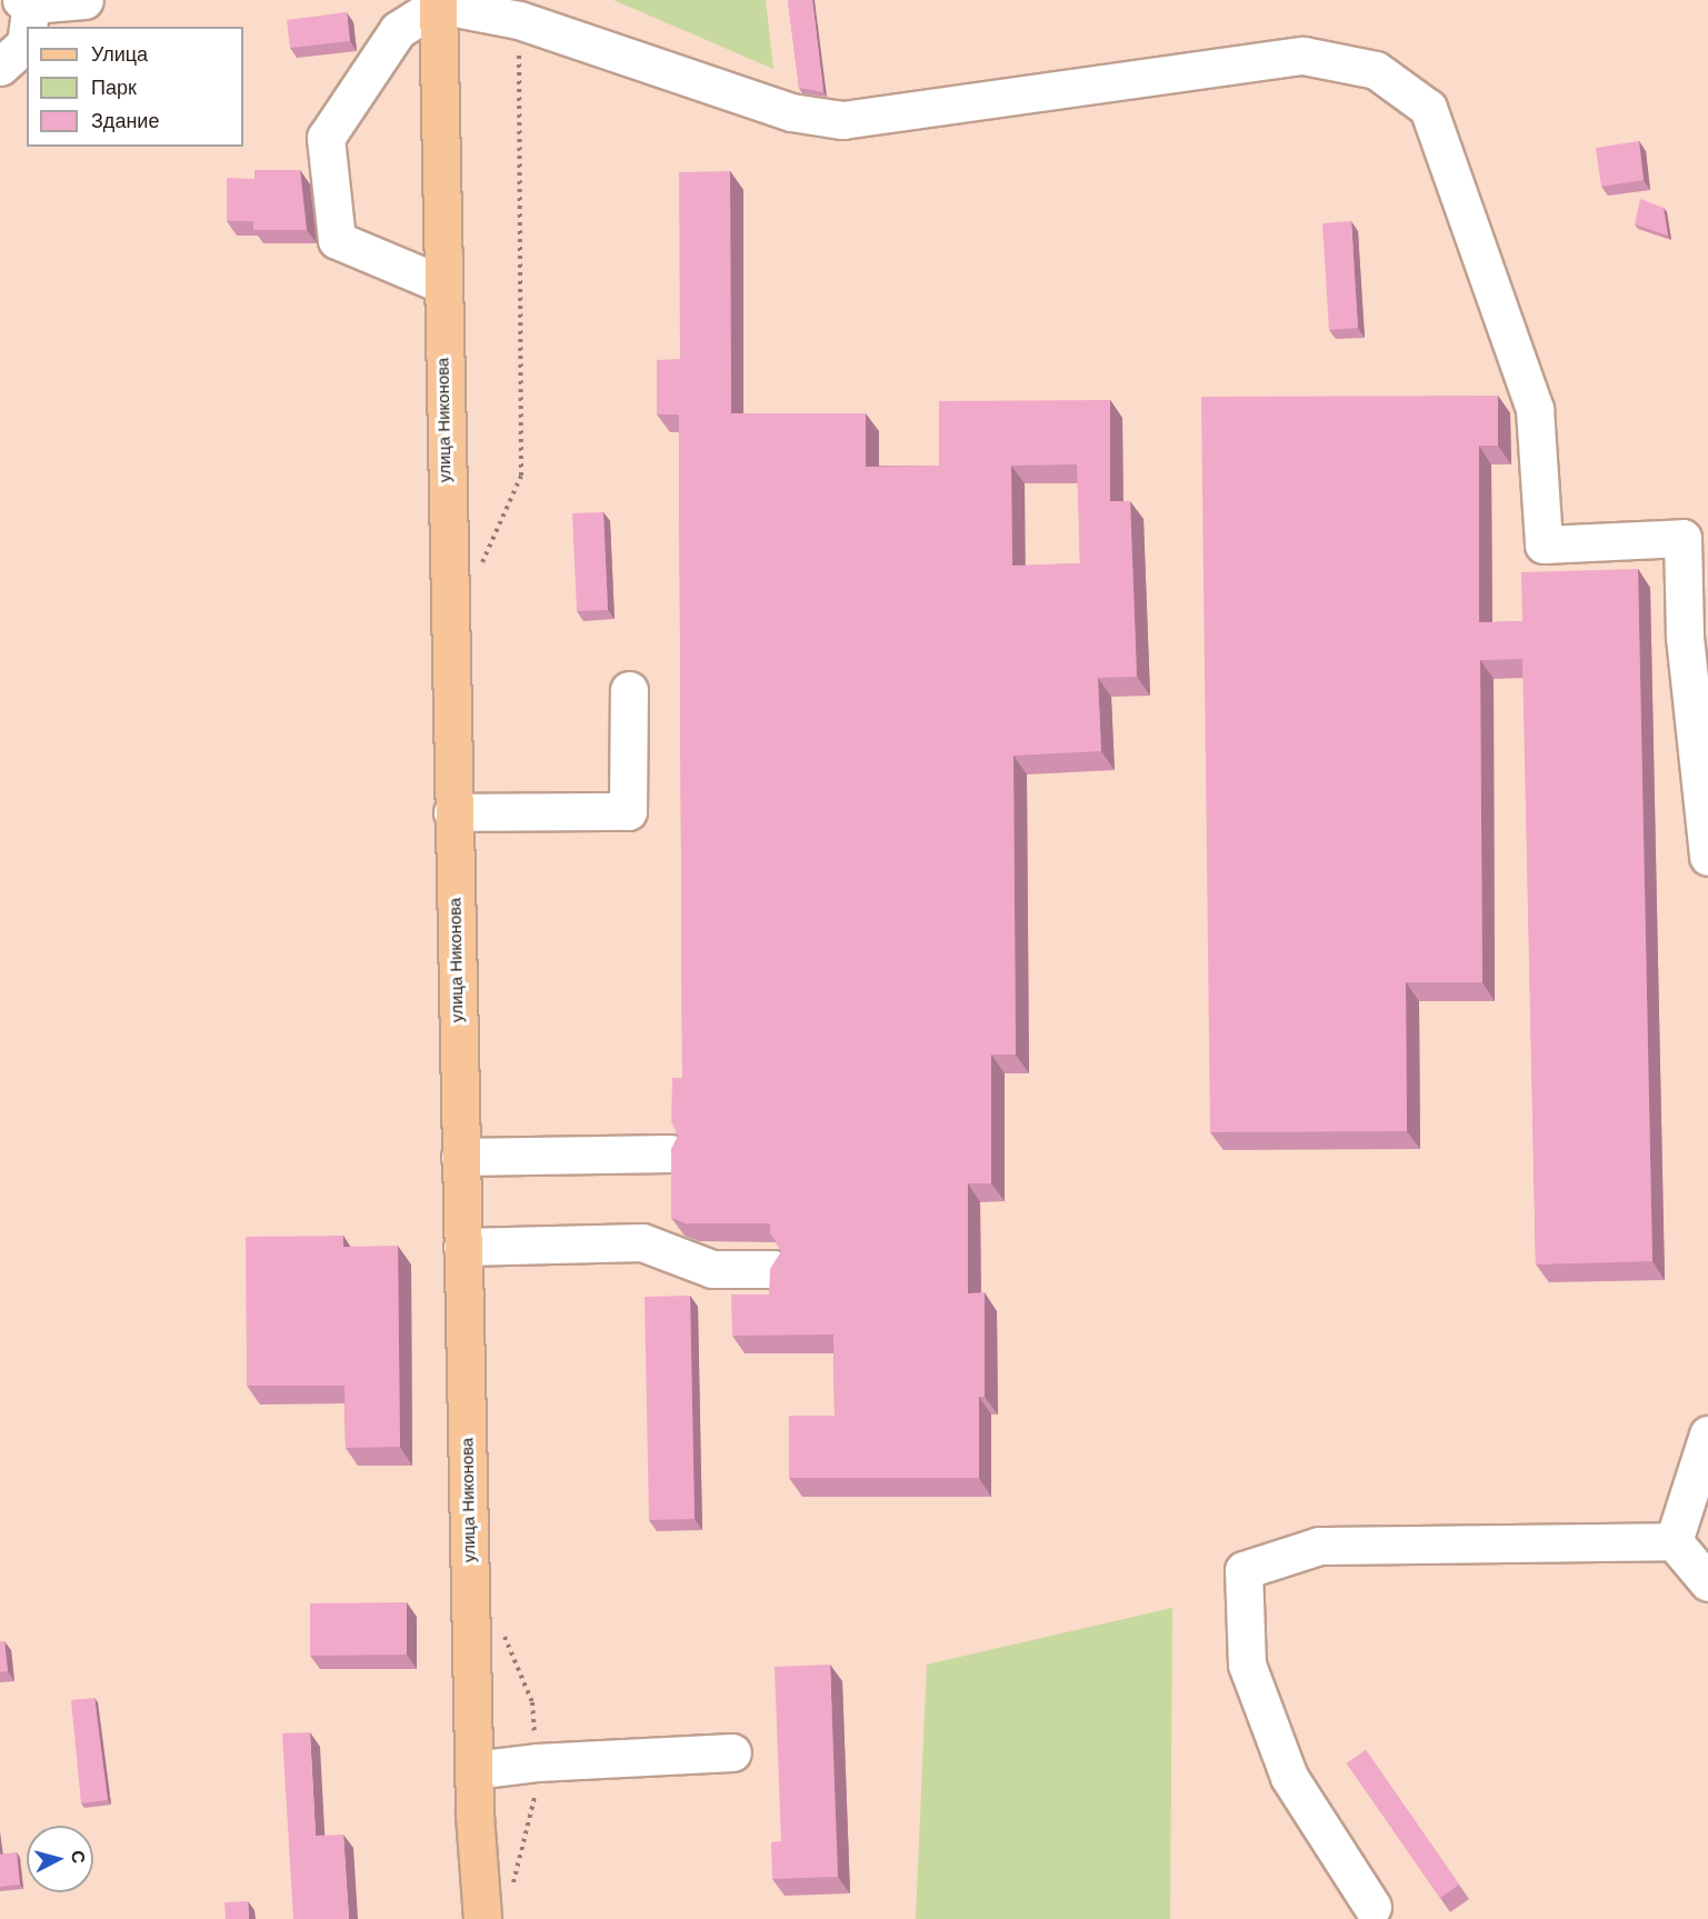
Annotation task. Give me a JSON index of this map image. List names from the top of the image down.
{
  "streets": {
    "main road": ["улица Никонова"]
  },
  "legend": ["Улица", "Парк", "Здание"],
  "north": "right"
}
